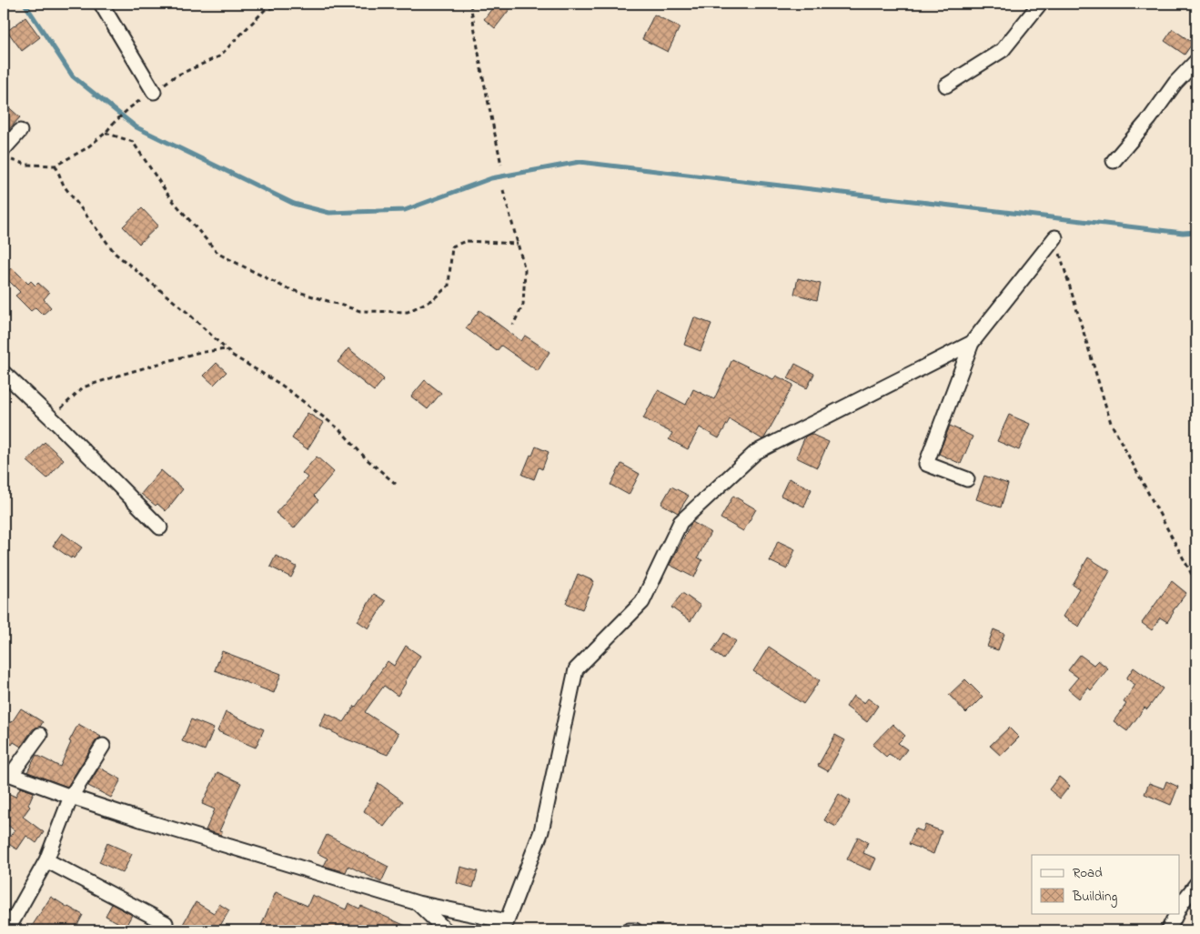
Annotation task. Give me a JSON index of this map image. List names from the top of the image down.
{
  "legend": ["Road", "Building"]
}
